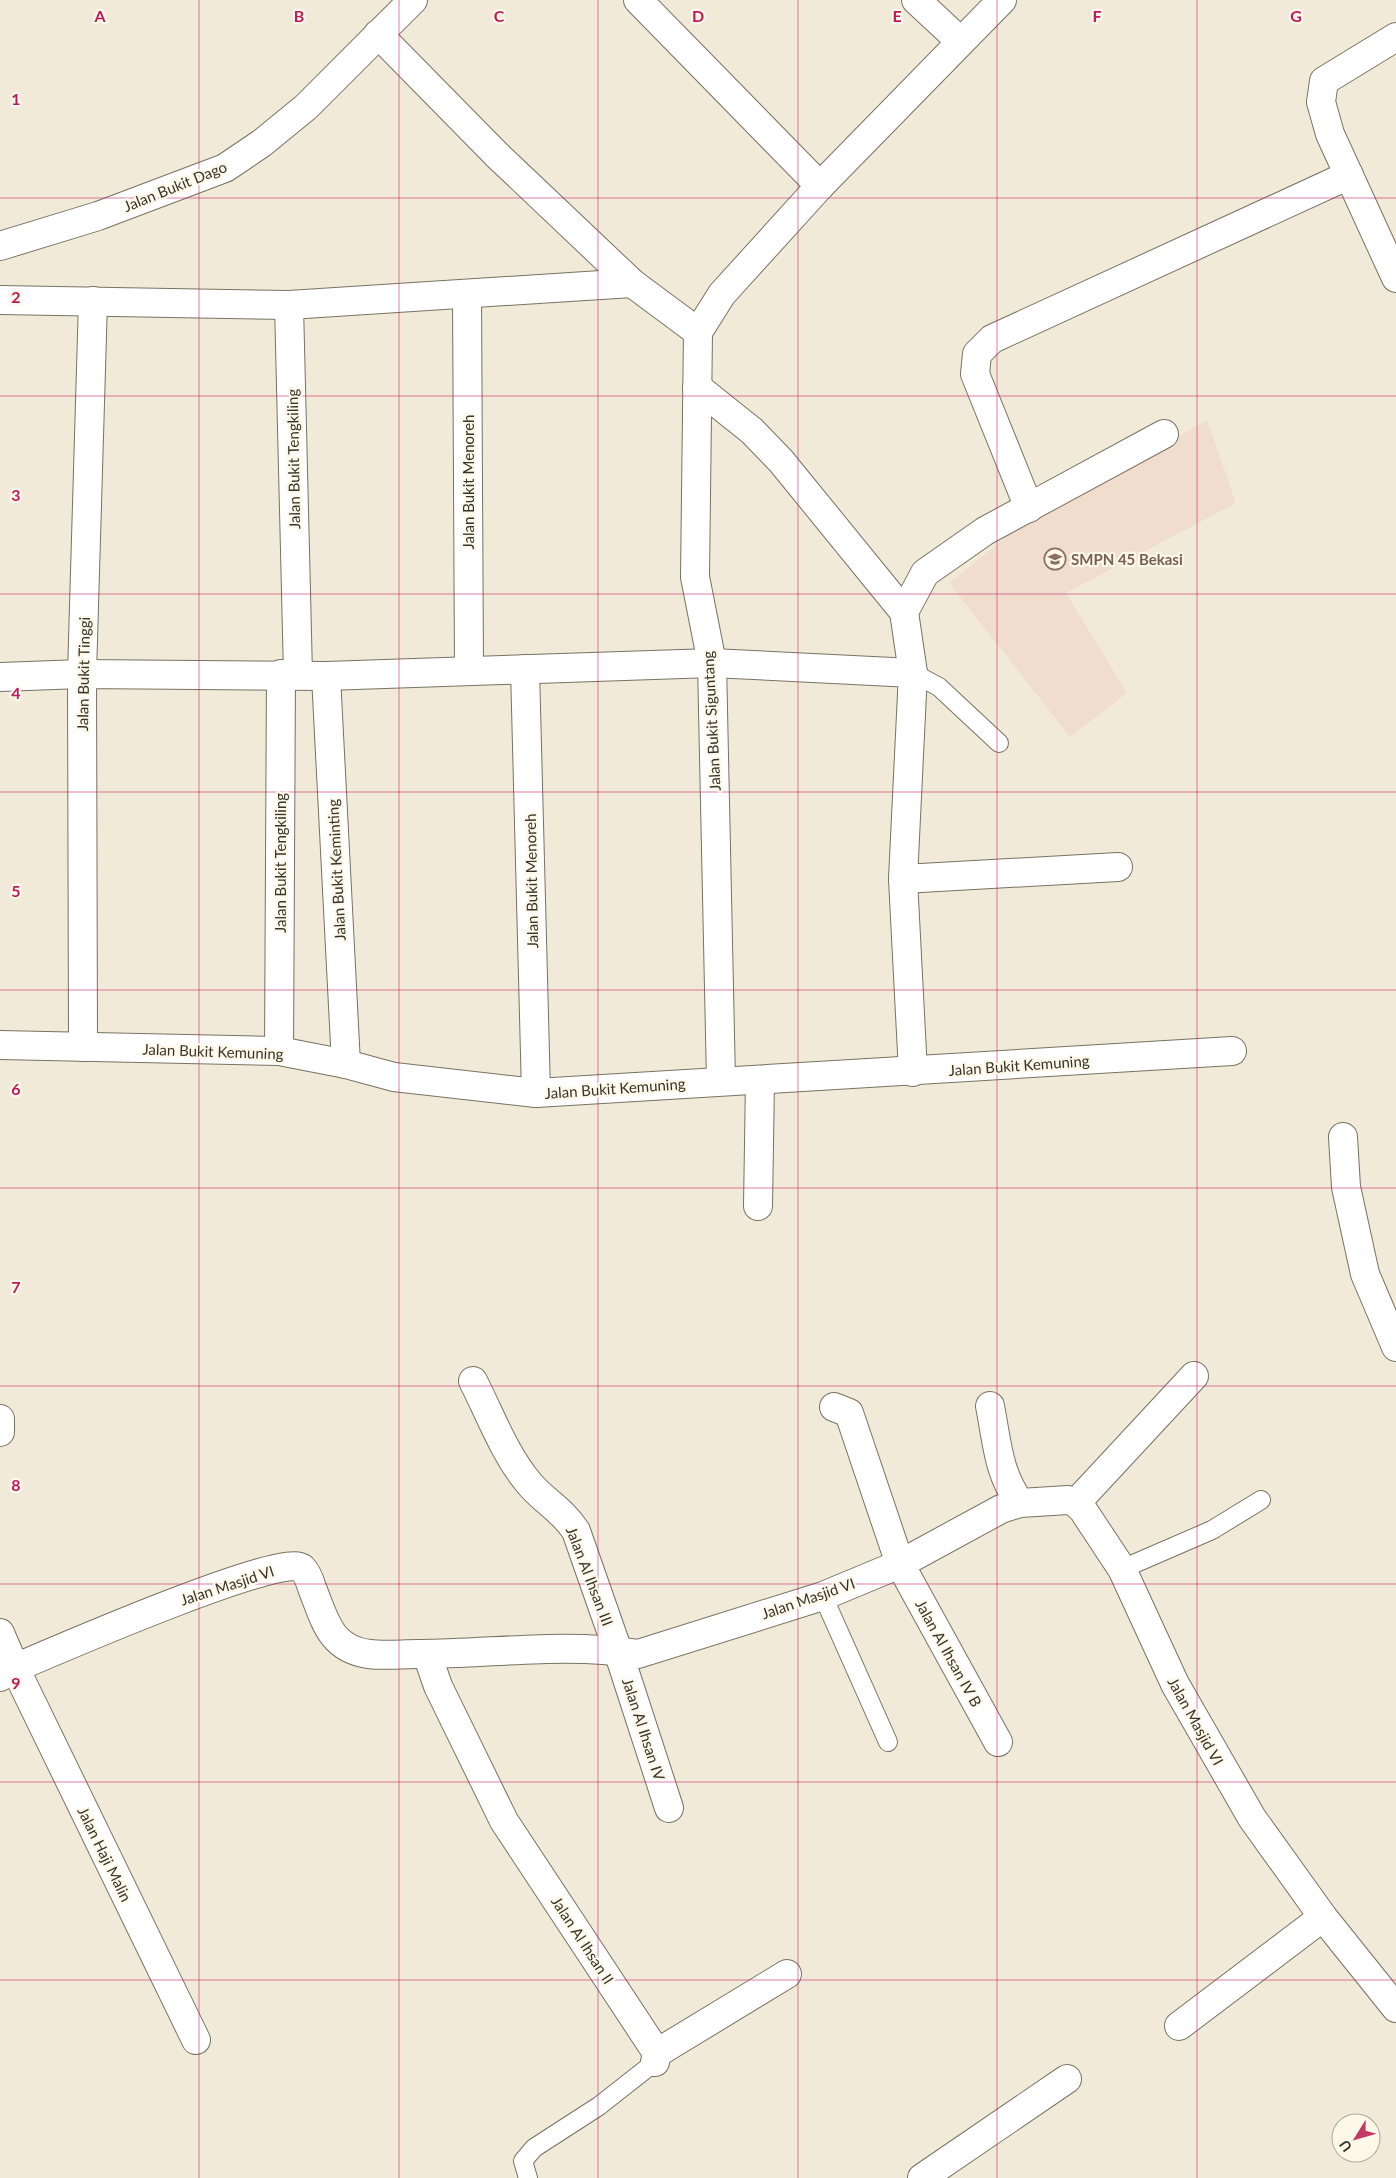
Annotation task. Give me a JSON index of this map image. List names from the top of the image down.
{
  "streets": {
    "street": [
      "Jalan Bukit Dago",
      "Jalan Bukit Tengkiling",
      "Jalan Bukit Menoreh",
      "Jalan Bukit Tinggi",
      "Jalan Bukit Siguntang",
      "Jalan Bukit Keminting",
      "Jalan Bukit Kemuning",
      "Jalan Al Ihsan III",
      "Jalan Masjid VI",
      "Jalan Al Ihsan IV B",
      "Jalan Al Ihsan IV",
      "Jalan Haji Malin",
      "Jalan Al Ihsan II"
    ]
  },
  "crossings": [
    ["Jalan Bukit Tengkiling", "Jalan Bukit Kemuning"],
    ["Jalan Bukit Menoreh", "Jalan Bukit Kemuning"],
    ["Jalan Bukit Tinggi", "Jalan Bukit Kemuning"],
    ["Jalan Bukit Siguntang", "Jalan Bukit Kemuning"],
    ["Jalan Bukit Keminting", "Jalan Bukit Kemuning"],
    ["Jalan Al Ihsan III", "Jalan Masjid VI"],
    ["Jalan Al Ihsan III", "Jalan Al Ihsan IV"],
    ["Jalan Masjid VI", "Jalan Al Ihsan IV B"],
    ["Jalan Masjid VI", "Jalan Al Ihsan IV"],
    ["Jalan Masjid VI", "Jalan Haji Malin"],
    ["Jalan Masjid VI", "Jalan Al Ihsan II"]
  ],
  "places": {
    "school or university": ["SMPN 45 Bekasi"]
  },
  "north": "bottom left",
  "grid": {
    "columns": [
      "A",
      "B",
      "C",
      "D",
      "E",
      "F",
      "G"
    ],
    "rows": [
      "1",
      "2",
      "3",
      "4",
      "5",
      "6",
      "7",
      "8",
      "9"
    ]
  }
}
